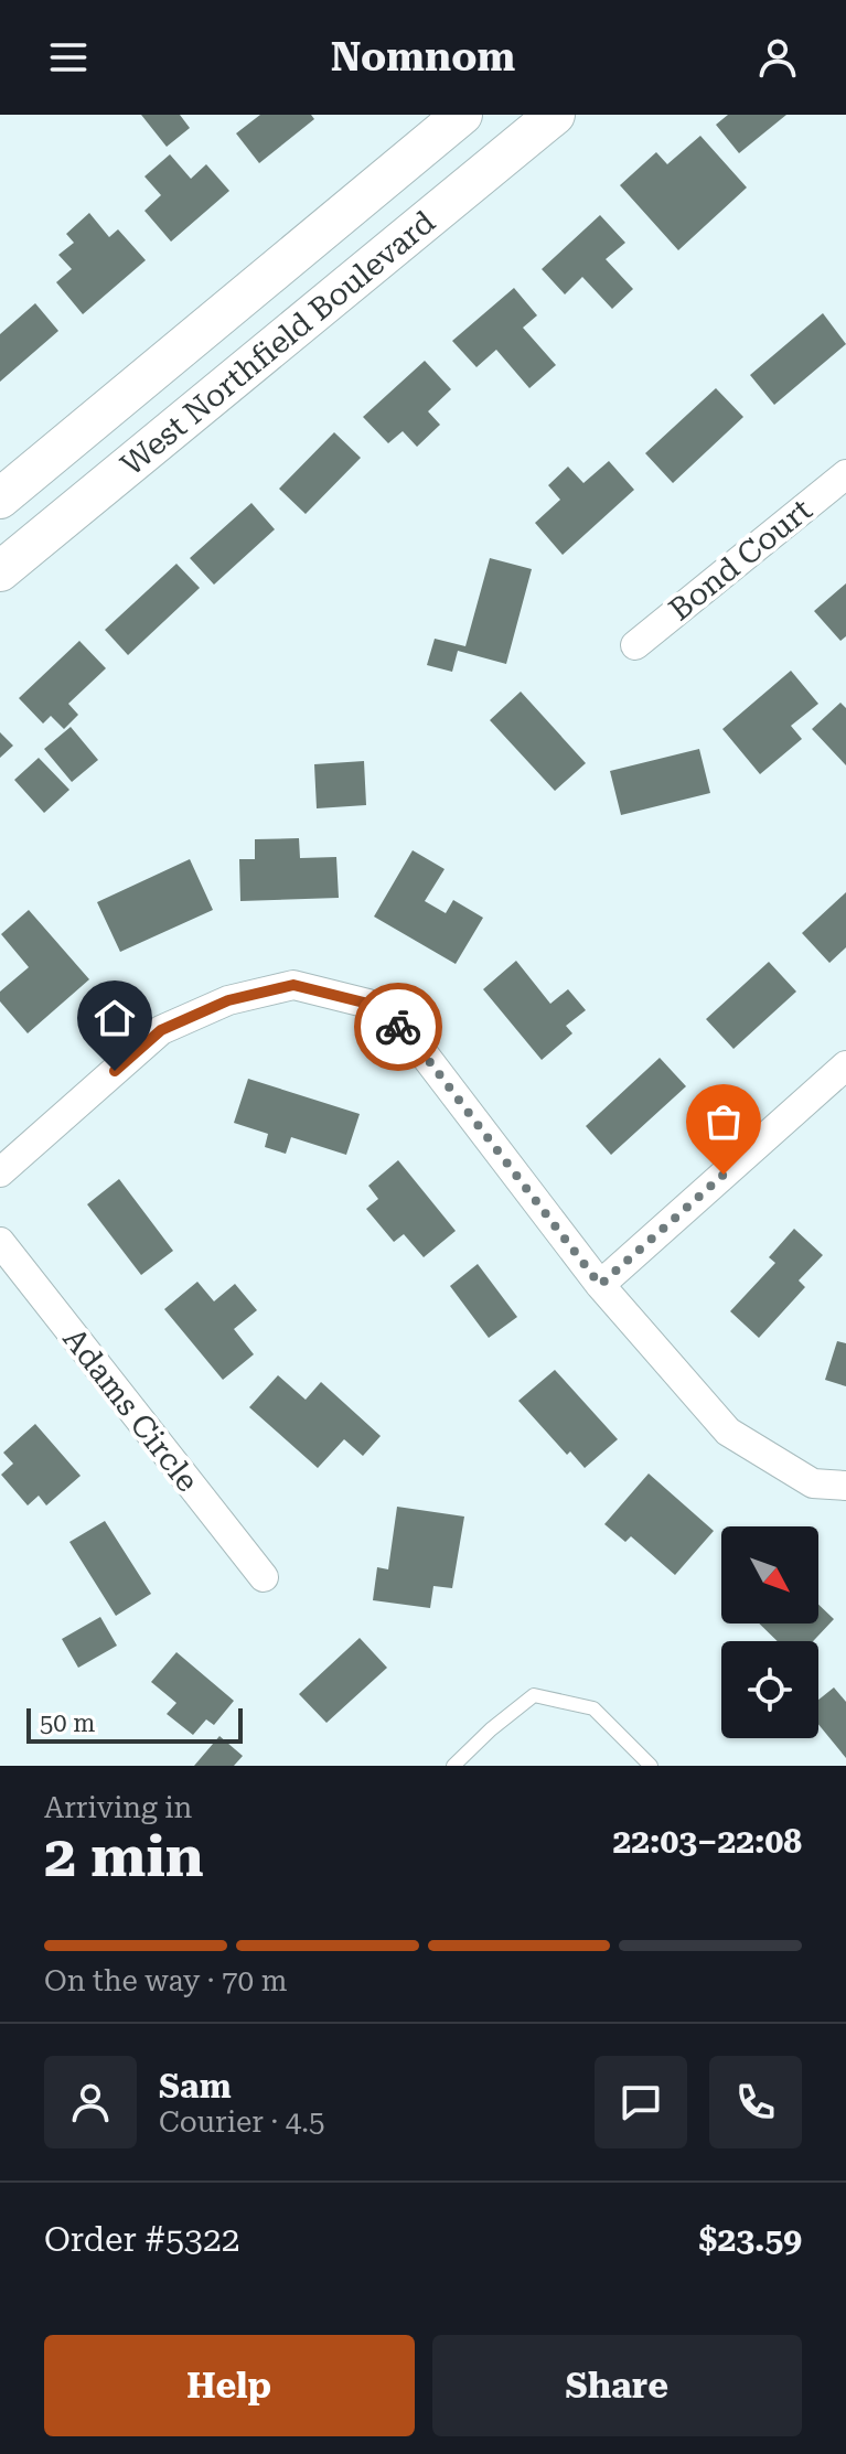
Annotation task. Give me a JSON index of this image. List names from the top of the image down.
{
  "streets": {
    "main road": ["West Northfield Boulevard"],
    "street": ["Bond Court", "Adams Circle"]
  },
  "scale_bar": "50 m",
  "north": "bottom right",
  "page": {
    "header": "Nomnom",
    "scale": "50 m",
    "heading": ["2 min", "Arriving in", "22:03–22:08"],
    "panel": [
      "Sam",
      "Courier · 4.5",
      "Order #5322",
      "$23.59"
    ],
    "bar": "On the way · 70 m",
    "buttons": ["Help", "Share"]
  }
}
